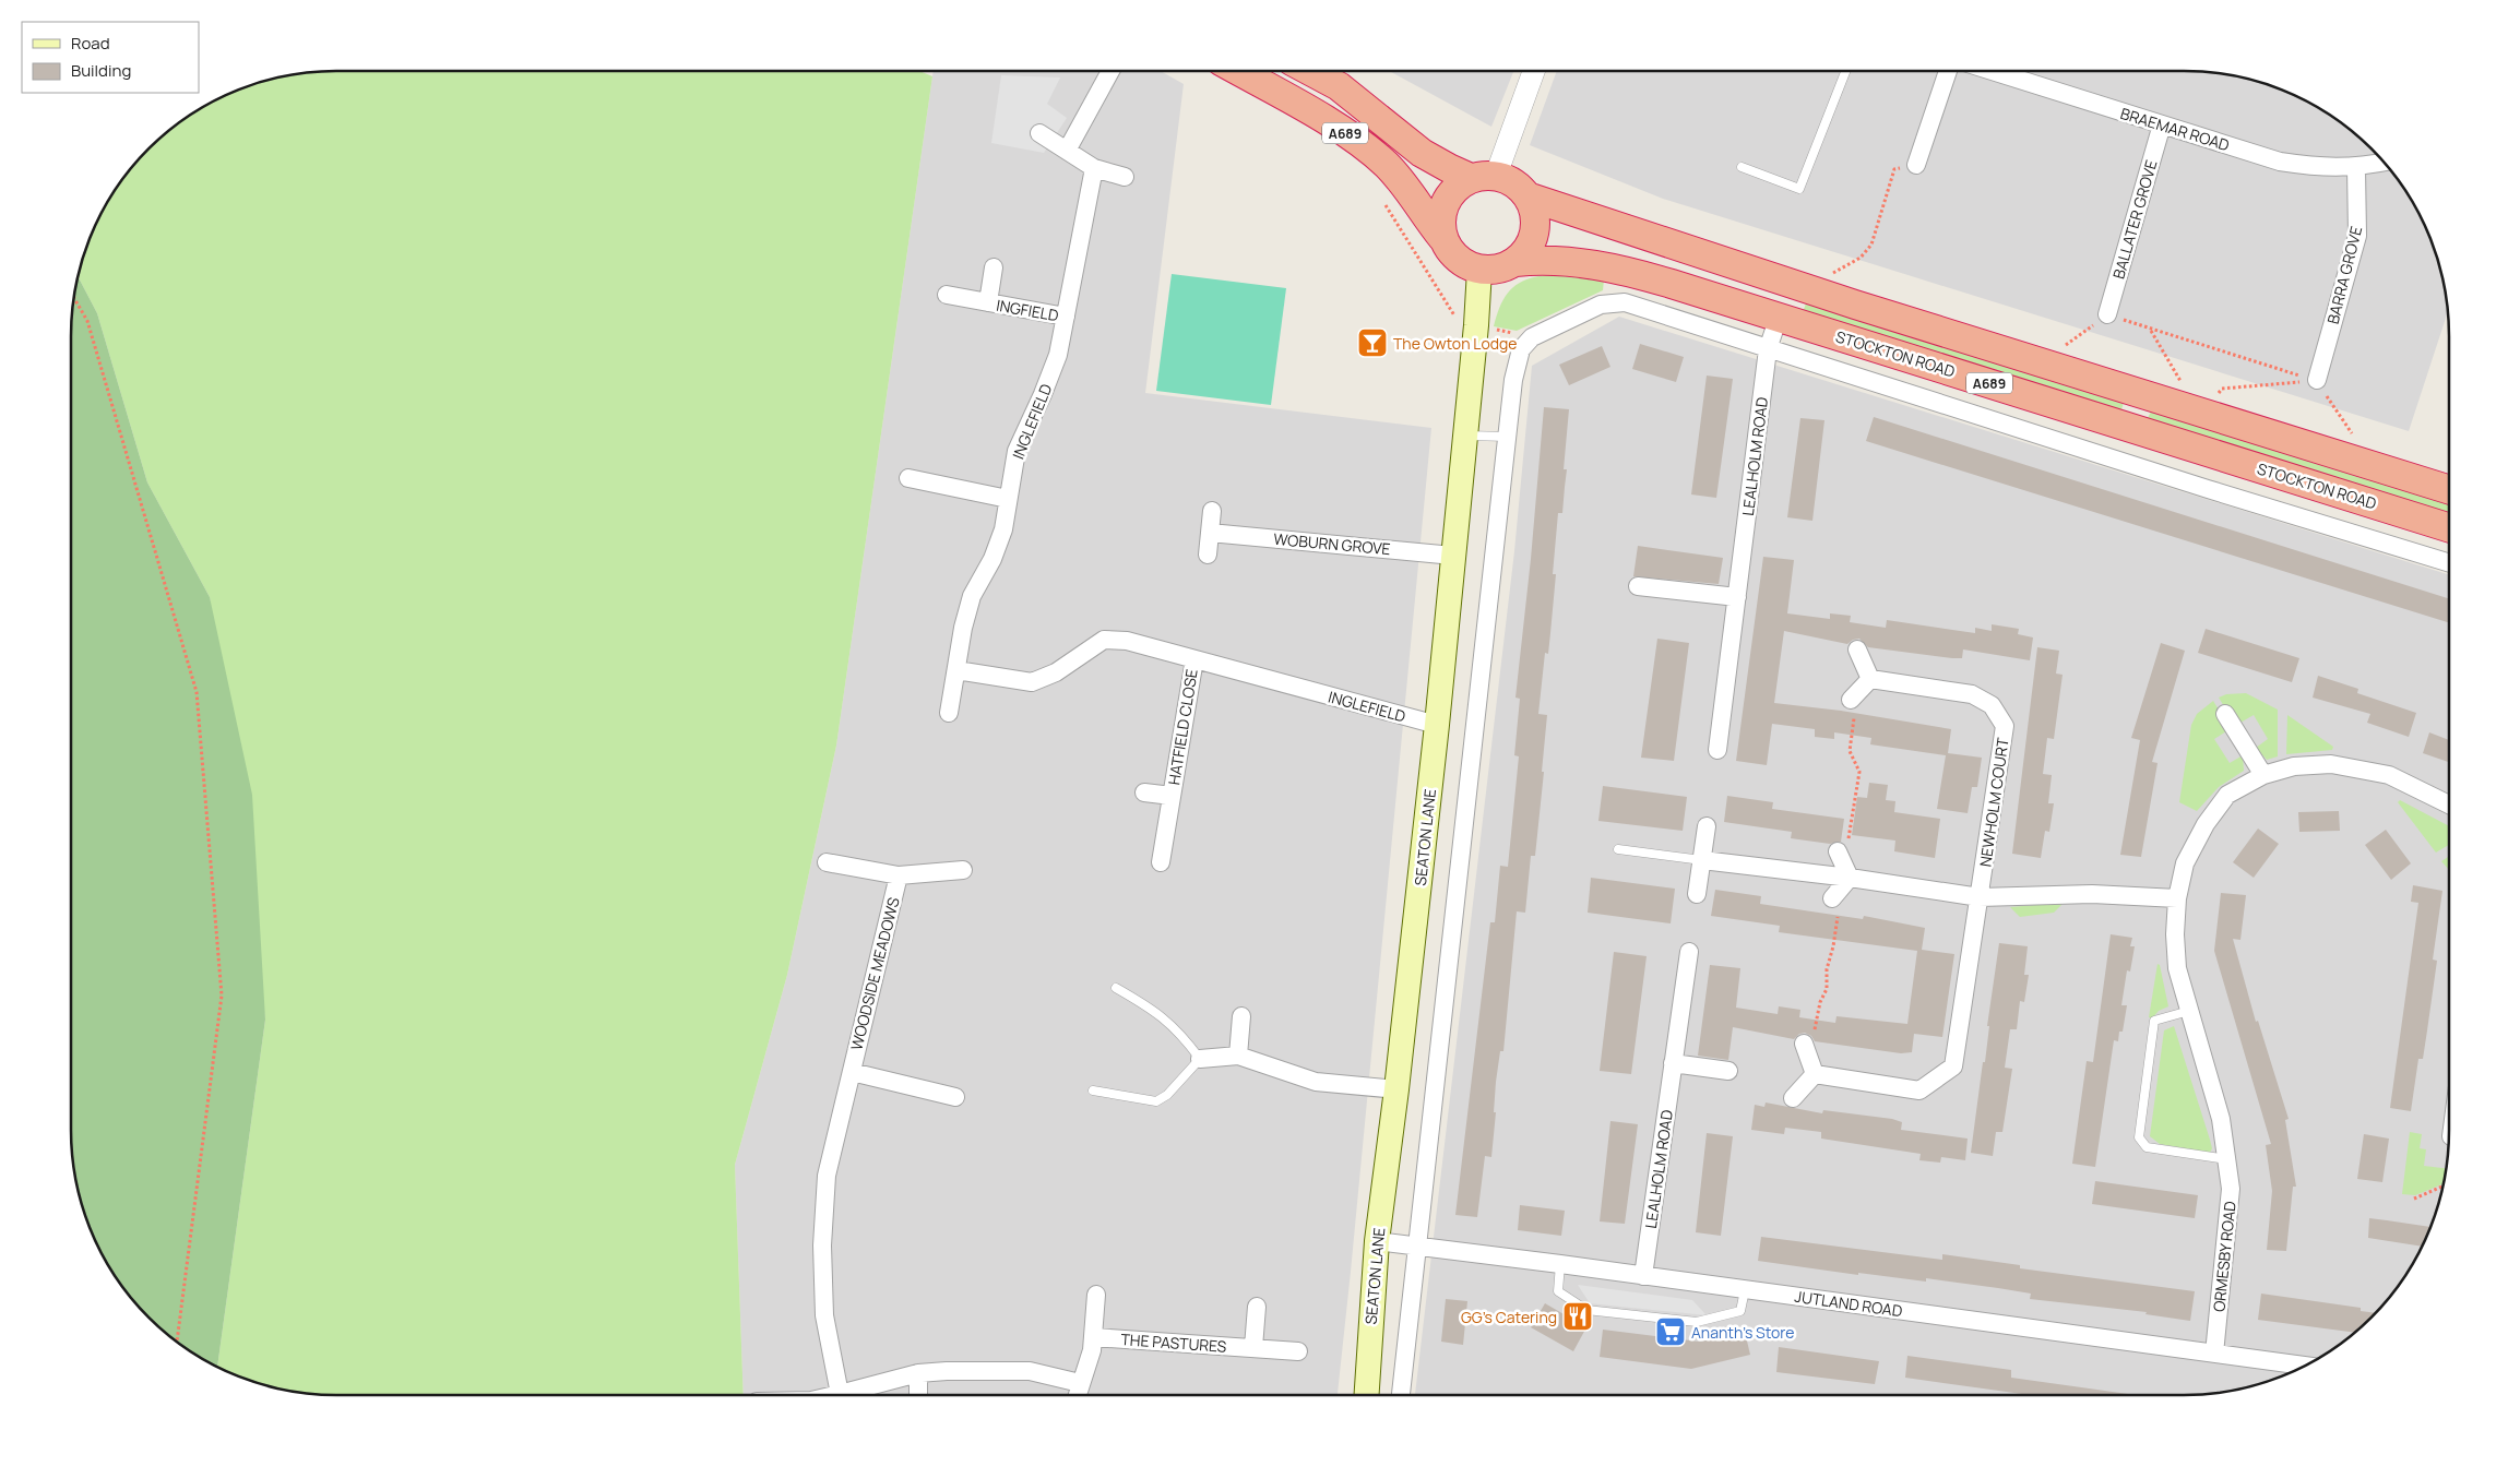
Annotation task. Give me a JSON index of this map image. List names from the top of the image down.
{
  "streets": {
    "highway": ["A689", "STOCKTON ROAD"],
    "main road": ["SEATON LANE"],
    "street": [
      "BRAEMAR ROAD",
      "BALLATER GROVE",
      "BARRA GROVE",
      "INGFIELD",
      "INGLEFIELD",
      "LEALHOLM ROAD",
      "WOBURN GROVE",
      "HATFIELD CLOSE",
      "NEWHOLM COURT",
      "WOODSIDE MEADOWS",
      "ORMESBY ROAD",
      "JUTLAND ROAD",
      "THE PASTURES"
    ]
  },
  "crossings": [
    ["BRAEMAR ROAD", "BALLATER GROVE"],
    ["BRAEMAR ROAD", "BARRA GROVE"],
    ["A689", "STOCKTON ROAD"],
    ["A689", "SEATON LANE"],
    ["INGFIELD", "INGLEFIELD"],
    ["STOCKTON ROAD", "LEALHOLM ROAD"],
    ["STOCKTON ROAD", "SEATON LANE"],
    ["INGLEFIELD", "HATFIELD CLOSE"],
    ["INGLEFIELD", "SEATON LANE"],
    ["LEALHOLM ROAD", "JUTLAND ROAD"],
    ["WOBURN GROVE", "SEATON LANE"],
    ["SEATON LANE", "JUTLAND ROAD"],
    ["ORMESBY ROAD", "JUTLAND ROAD"]
  ],
  "places": {
    "bar": ["The Owton Lodge"],
    "restaurant": ["GG's Catering"],
    "supermarket": ["Ananth's Store"]
  },
  "legend": ["Road", "Building"]
}
